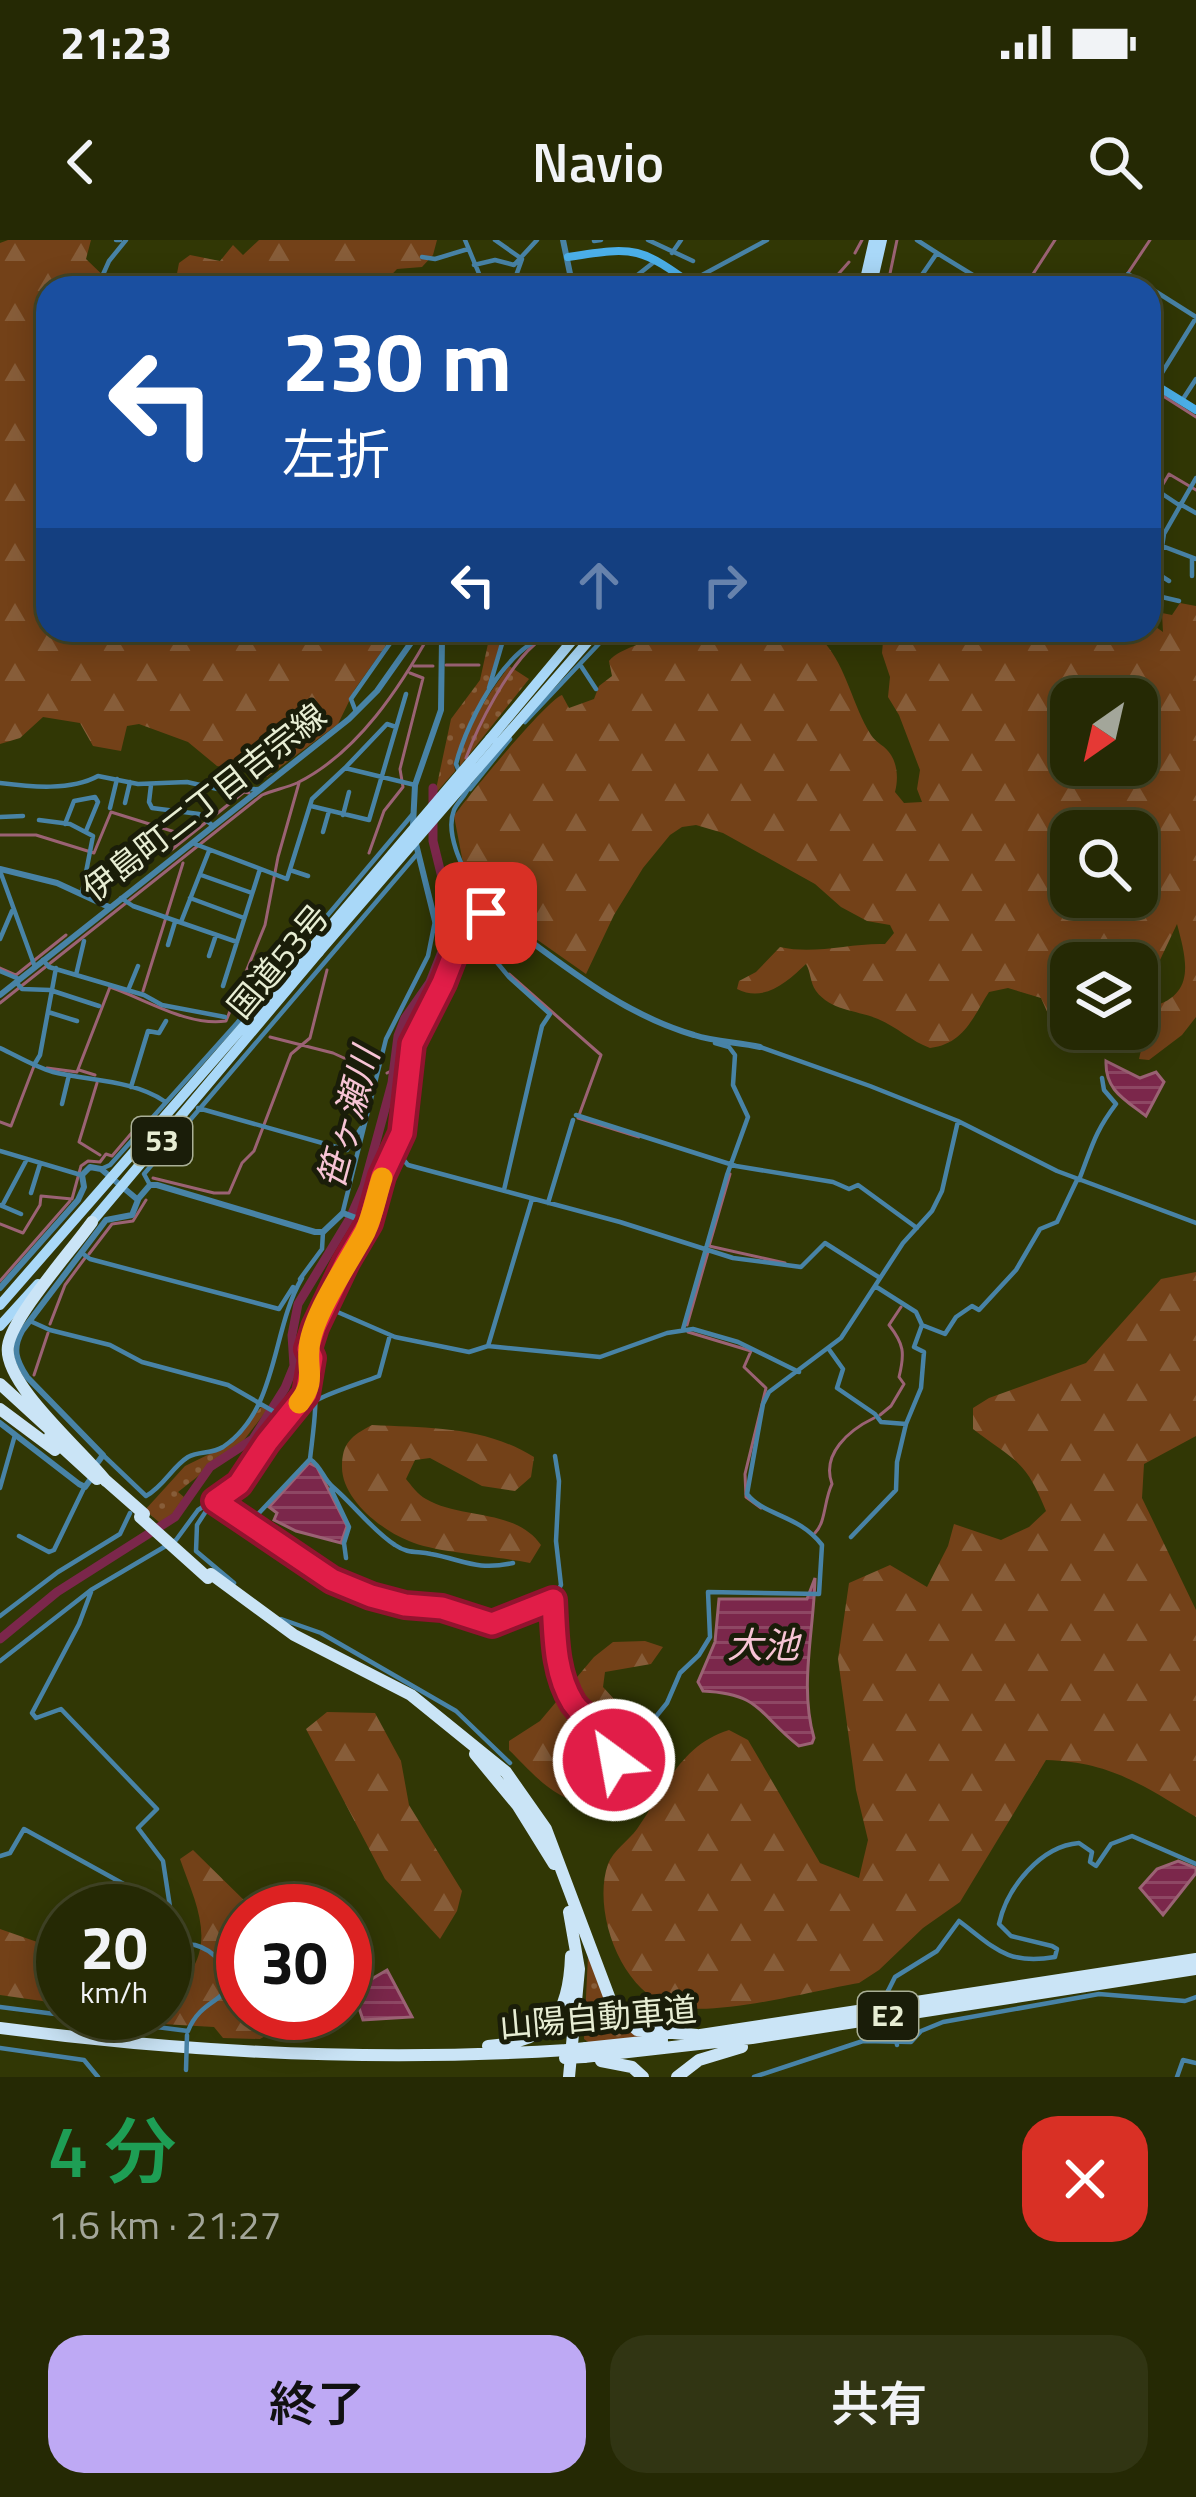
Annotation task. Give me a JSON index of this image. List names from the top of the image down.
{
  "streets": {
    "highway": [
      "国道53号",
      "53",
      "E2",
      "山陽自動車道"
    ],
    "street": ["伊島町二丁目吉宗線"]
  },
  "water": ["笹ヶ瀬川", "大池"],
  "north": "bottom left",
  "page": {
    "status": "21:23",
    "header": "Navio",
    "turn": ["230 m", "左折"],
    "speed": "20 km/h",
    "limit": "30",
    "heading": ["4 分", "1.6 km · 21:27"],
    "buttons": ["終了", "共有"]
  }
}
